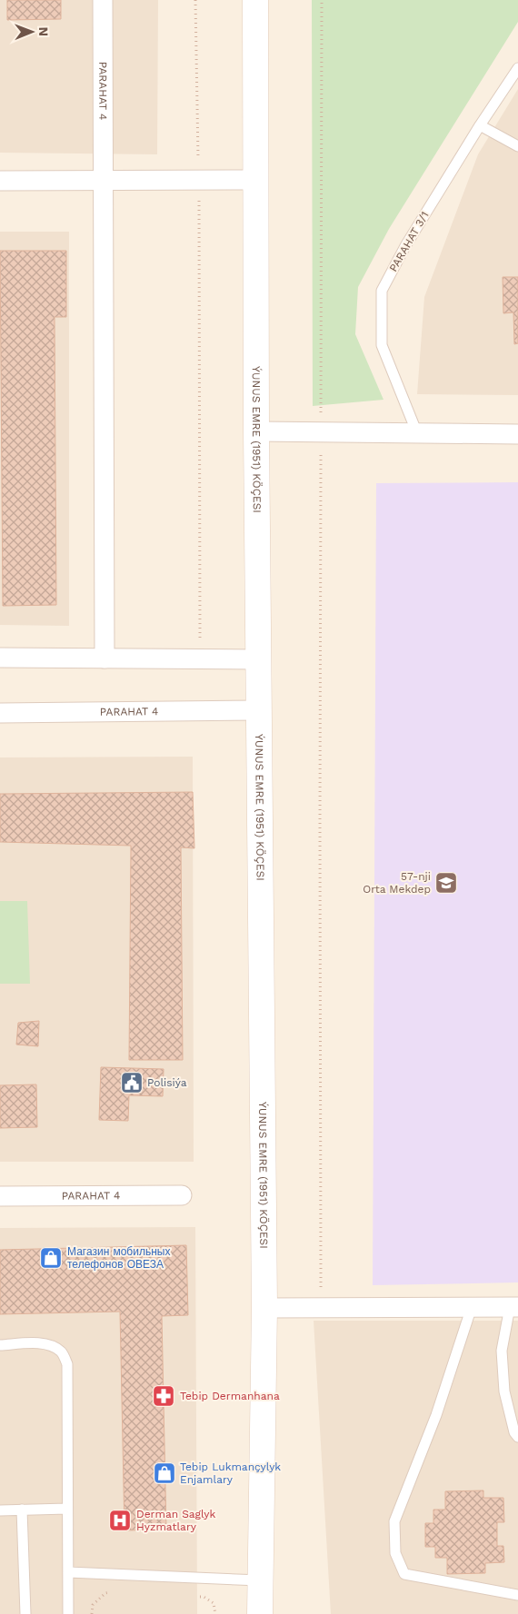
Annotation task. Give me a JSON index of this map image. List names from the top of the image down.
{
  "streets": {
    "street": ["PARAHAT 4", "ÝUNUS EMRE (1951) KÖÇESI"],
    "lane": ["PARAHAT 3/1"]
  },
  "crossings": [
    ["PARAHAT 4", "ÝUNUS EMRE (1951) KÖÇESI"]
  ],
  "places": {
    "school or university": ["57-nji Orta Mekdep"],
    "public building": ["Polisiýa"],
    "shop": ["Магазин мобильных телефонов ОВЕЗА", "Tebip Lukmançylyk Enjamlary"],
    "pharmacy": ["Tebip Dermanhana"],
    "hospital": ["Derman Saglyk Hyzmatlary"]
  },
  "north": "right"
}
